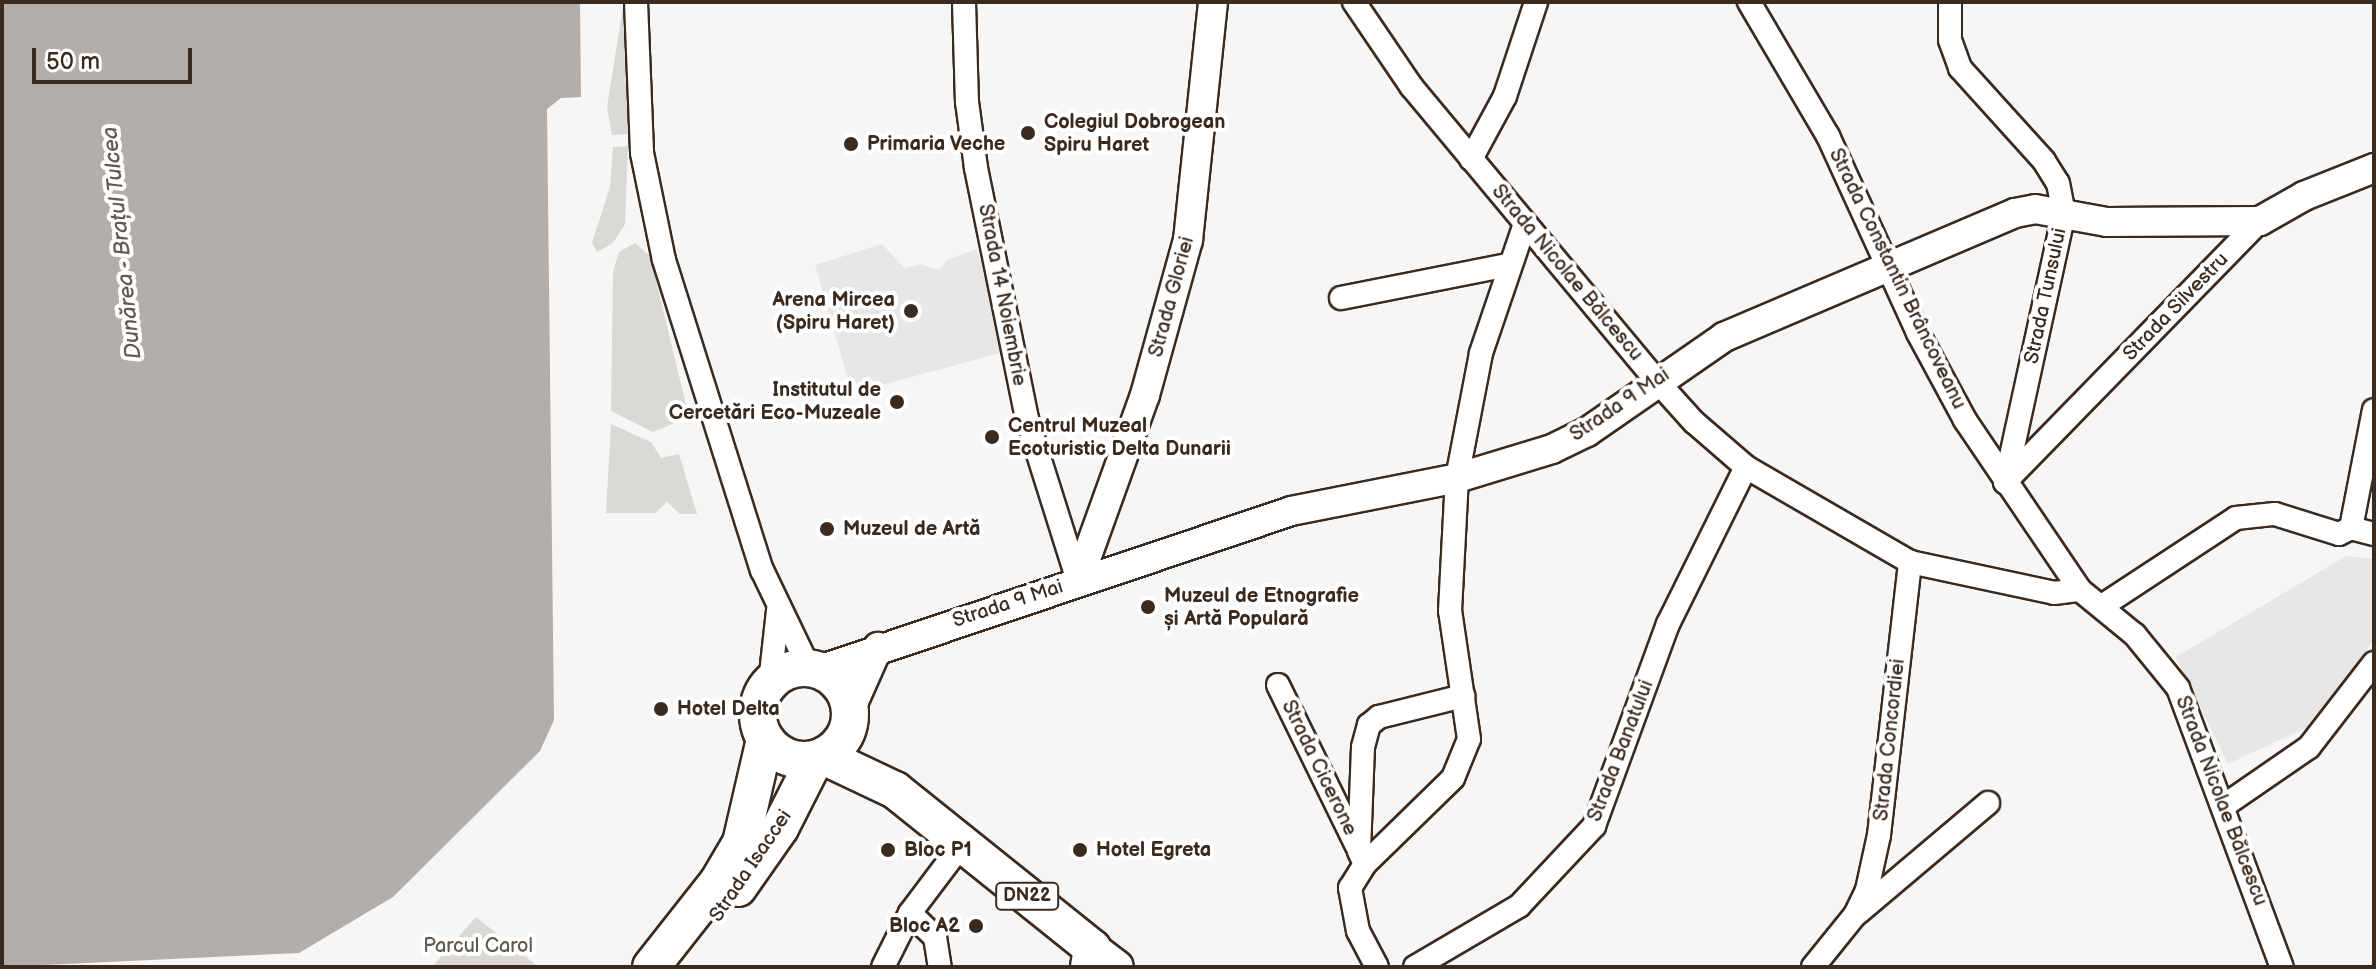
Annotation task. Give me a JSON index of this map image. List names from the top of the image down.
{
  "streets": {
    "main road": ["Strada Isaccei", "DN22"],
    "street": [
      "Strada Nicolae Bălcescu",
      "Strada Constantin Brâncoveanu",
      "Strada 14 Noiembrie",
      "Strada Tunsului",
      "Strada Gloriei",
      "Strada Silvestru",
      "Strada 9 Mai",
      "Strada Concordiei",
      "Strada Banatului",
      "Strada Cicerone"
    ]
  },
  "crossings": [
    ["Strada Nicolae Bălcescu", "Strada Constantin Brâncoveanu"],
    ["Strada Nicolae Bălcescu", "Strada 9 Mai"],
    ["Strada Nicolae Bălcescu", "Strada Concordiei"],
    ["Strada Nicolae Bălcescu", "Strada Banatului"],
    ["Strada Constantin Brâncoveanu", "Strada Tunsului"],
    ["Strada Constantin Brâncoveanu", "Strada Silvestru"],
    ["Strada Constantin Brâncoveanu", "Strada 9 Mai"],
    ["Strada 14 Noiembrie", "Strada Gloriei"],
    ["Strada 14 Noiembrie", "Strada 9 Mai"],
    ["Strada Tunsului", "Strada Silvestru"],
    ["Strada Tunsului", "Strada 9 Mai"],
    ["Strada Gloriei", "Strada 9 Mai"],
    ["Strada Silvestru", "Strada 9 Mai"],
    ["Strada 9 Mai", "Strada Isaccei"],
    ["Strada 9 Mai", "DN22"],
    ["Strada Isaccei", "DN22"]
  ],
  "water": ["Dunărea - Brațul Tulcea"],
  "parks": ["Parcul Carol"],
  "places": [
    "Colegiul Dobrogean Spiru Haret",
    "Primaria Veche",
    "Arena Mircea (Spiru Haret)",
    "Institutul de Cercetări Eco-Muzeale",
    "Centrul Muzeal Ecoturistic Delta Dunarii",
    "Muzeul de Artă",
    "Muzeul de Etnografie și Artă Populară",
    "Hotel Delta",
    "Bloc P1",
    "Hotel Egreta",
    "Bloc A2"
  ],
  "scale_bar": "50 m"
}
